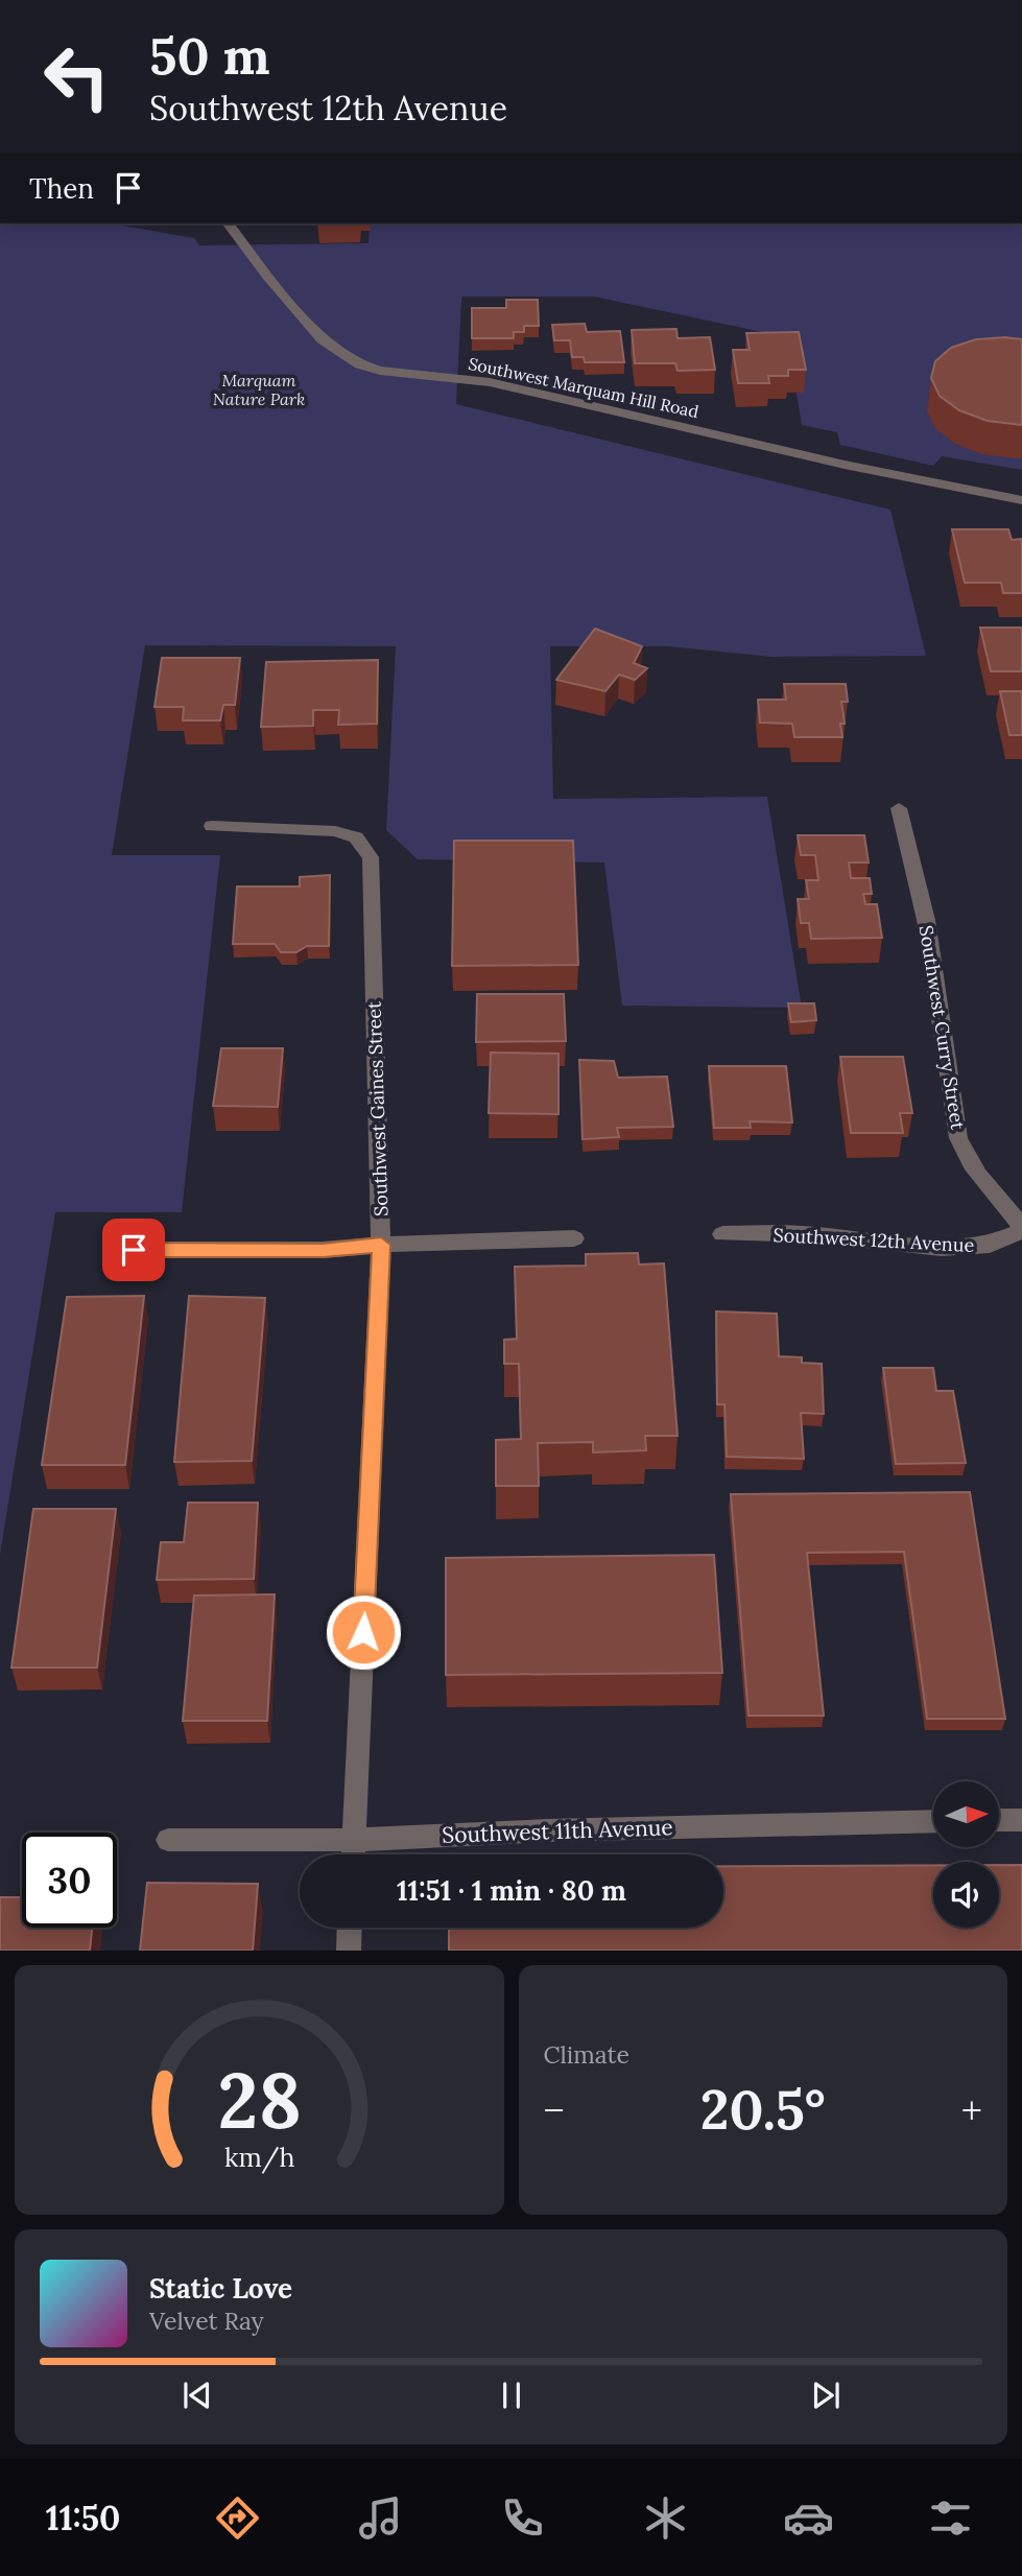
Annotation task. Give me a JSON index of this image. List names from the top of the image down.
{
  "streets": {
    "street": [
      "Southwest Marquam Hill Road",
      "Southwest Curry Street",
      "Southwest Gaines Street",
      "Southwest 12th Avenue",
      "Southwest 11th Avenue"
    ]
  },
  "crossings": [
    ["Southwest Curry Street", "Southwest 12th Avenue"],
    ["Southwest Gaines Street", "Southwest 11th Avenue"]
  ],
  "parks": ["Marquam Nature Park"],
  "north": "right",
  "page": {
    "turn": ["50 m", "Southwest 12th Avenue"],
    "then": "Then",
    "limit": "30",
    "trip": "11:51 · 1 min · 80 m",
    "tile": "Climate",
    "heat": ["−", "20.5°", "+"],
    "song": ["Static Love", "Velvet Ray"],
    "tabs": "11:50",
    "gauge": ["28", "km/h"]
  }
}
